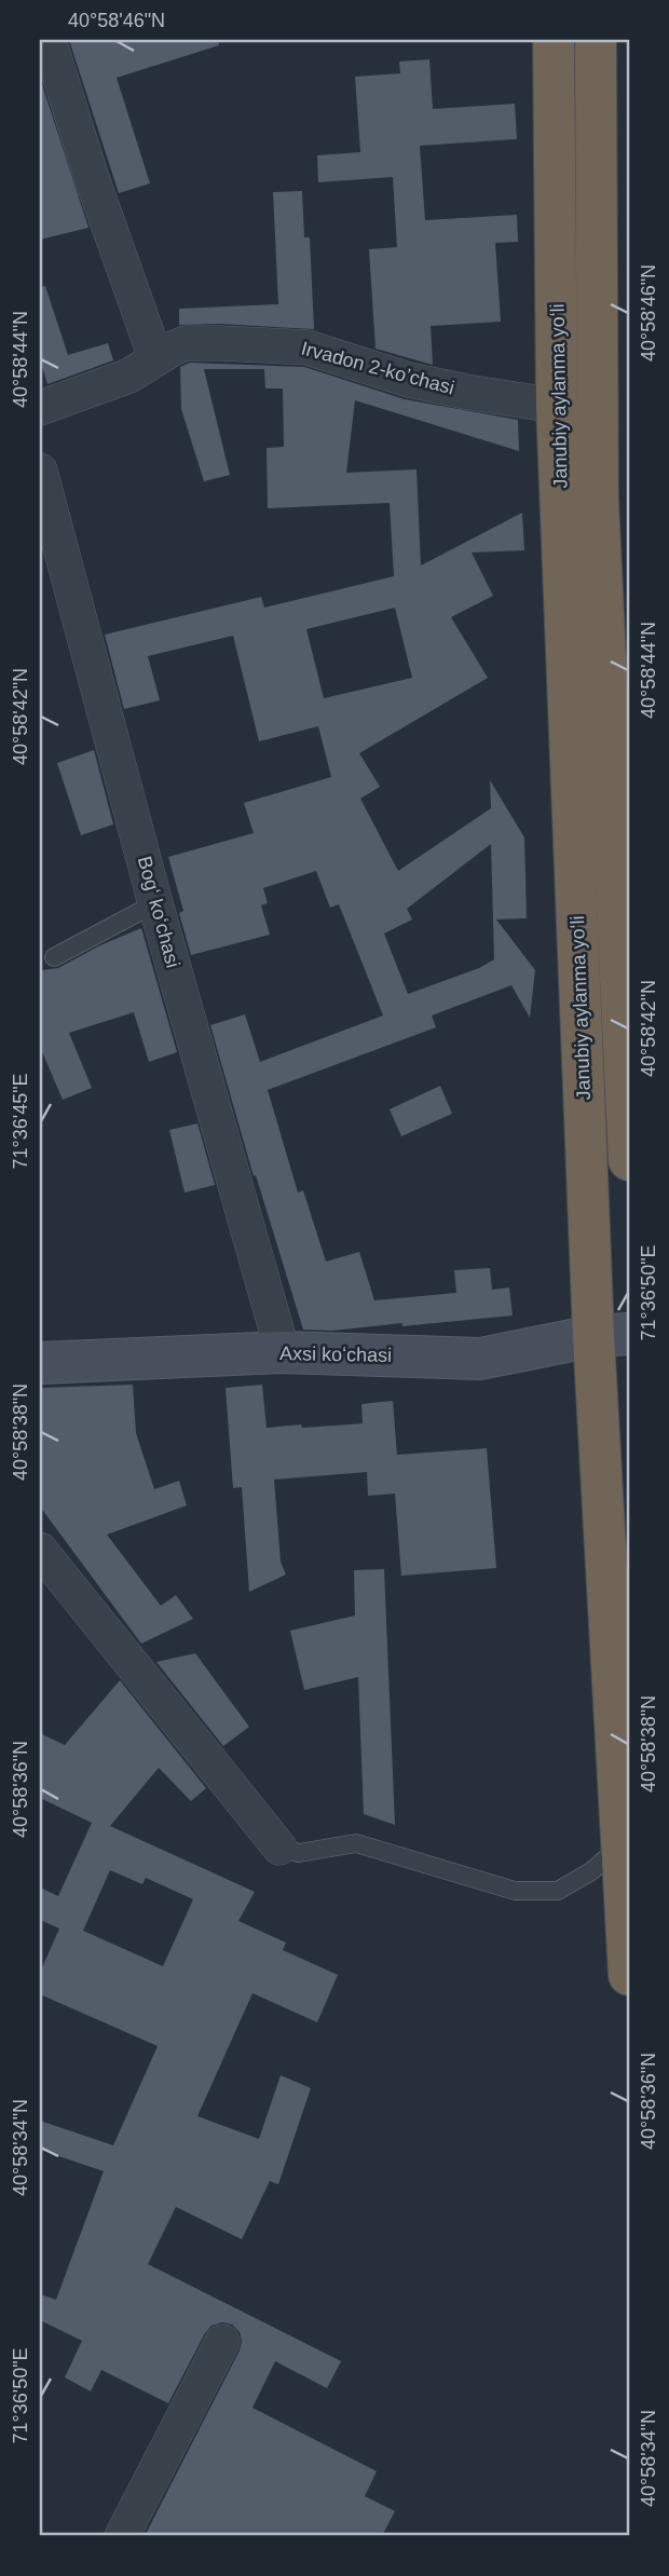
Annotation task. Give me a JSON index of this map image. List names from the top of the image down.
{
  "streets": {
    "highway": ["Janubiy aylanma yoʻli"],
    "street": ["Irvadon 2-koʼchasi", "Bogʻ koʻchasi", "Axsi koʻchasi"]
  },
  "crossings": [
    ["Irvadon 2-koʼchasi", "Janubiy aylanma yoʻli"],
    ["Janubiy aylanma yoʻli", "Axsi koʻchasi"],
    ["Bogʻ koʻchasi", "Axsi koʻchasi"]
  ],
  "coordinates": [
    "40°58'46\"N",
    "40°58'44\"N",
    "40°58'42\"N",
    "71°36'45\"E",
    "71°36'50\"E",
    "40°58'38\"N",
    "40°58'36\"N",
    "40°58'34\"N"
  ]
}
